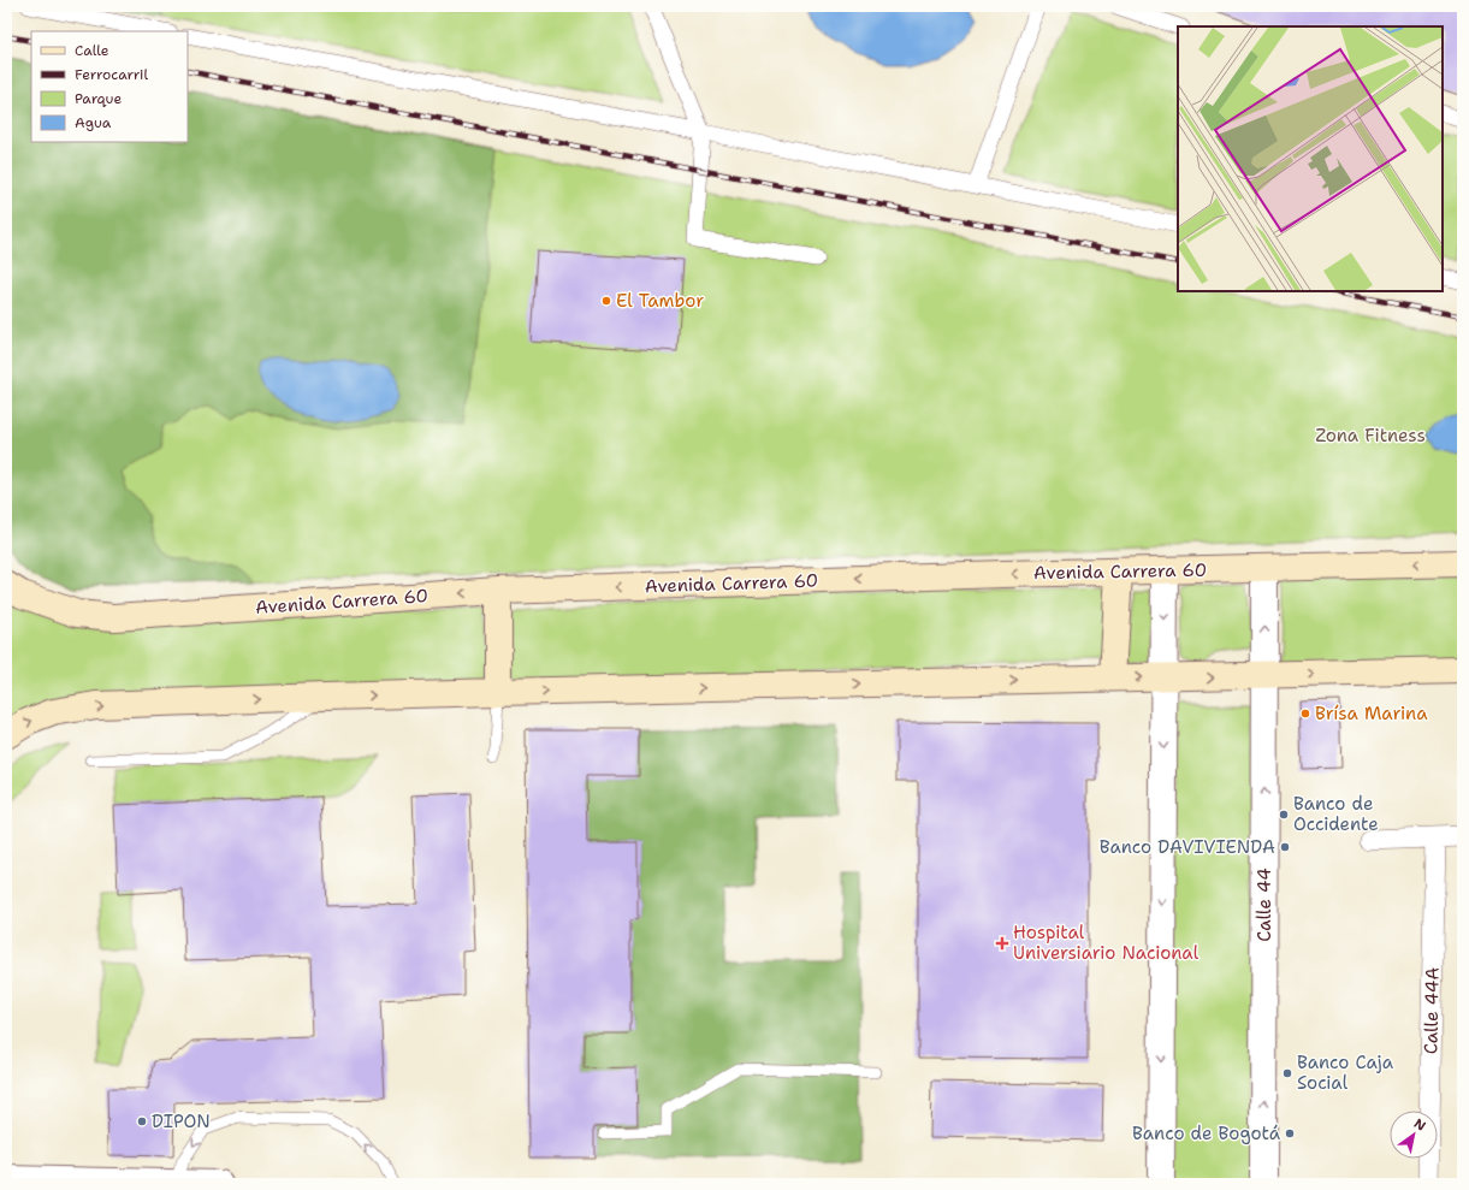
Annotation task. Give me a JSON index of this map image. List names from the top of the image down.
{
  "streets": {
    "main road": ["Avenida Carrera 60"],
    "street": ["Calle 44", "Calle 44A"]
  },
  "crossings": [
    ["Avenida Carrera 60", "Calle 44"]
  ],
  "parks": ["Zona Fitness"],
  "places": {
    "other": [
      "El Tambor",
      "Brísa Marina",
      "Banco de Occidente",
      "Banco DAVIVIENDA",
      "Banco Caja Social",
      "DIPON",
      "Banco de Bogotá"
    ],
    "health": ["Hospital Universiario Nacional"]
  },
  "legend": [
    "Calle",
    "Ferrocarril",
    "Parque",
    "Agua"
  ],
  "north": "top right"
}
